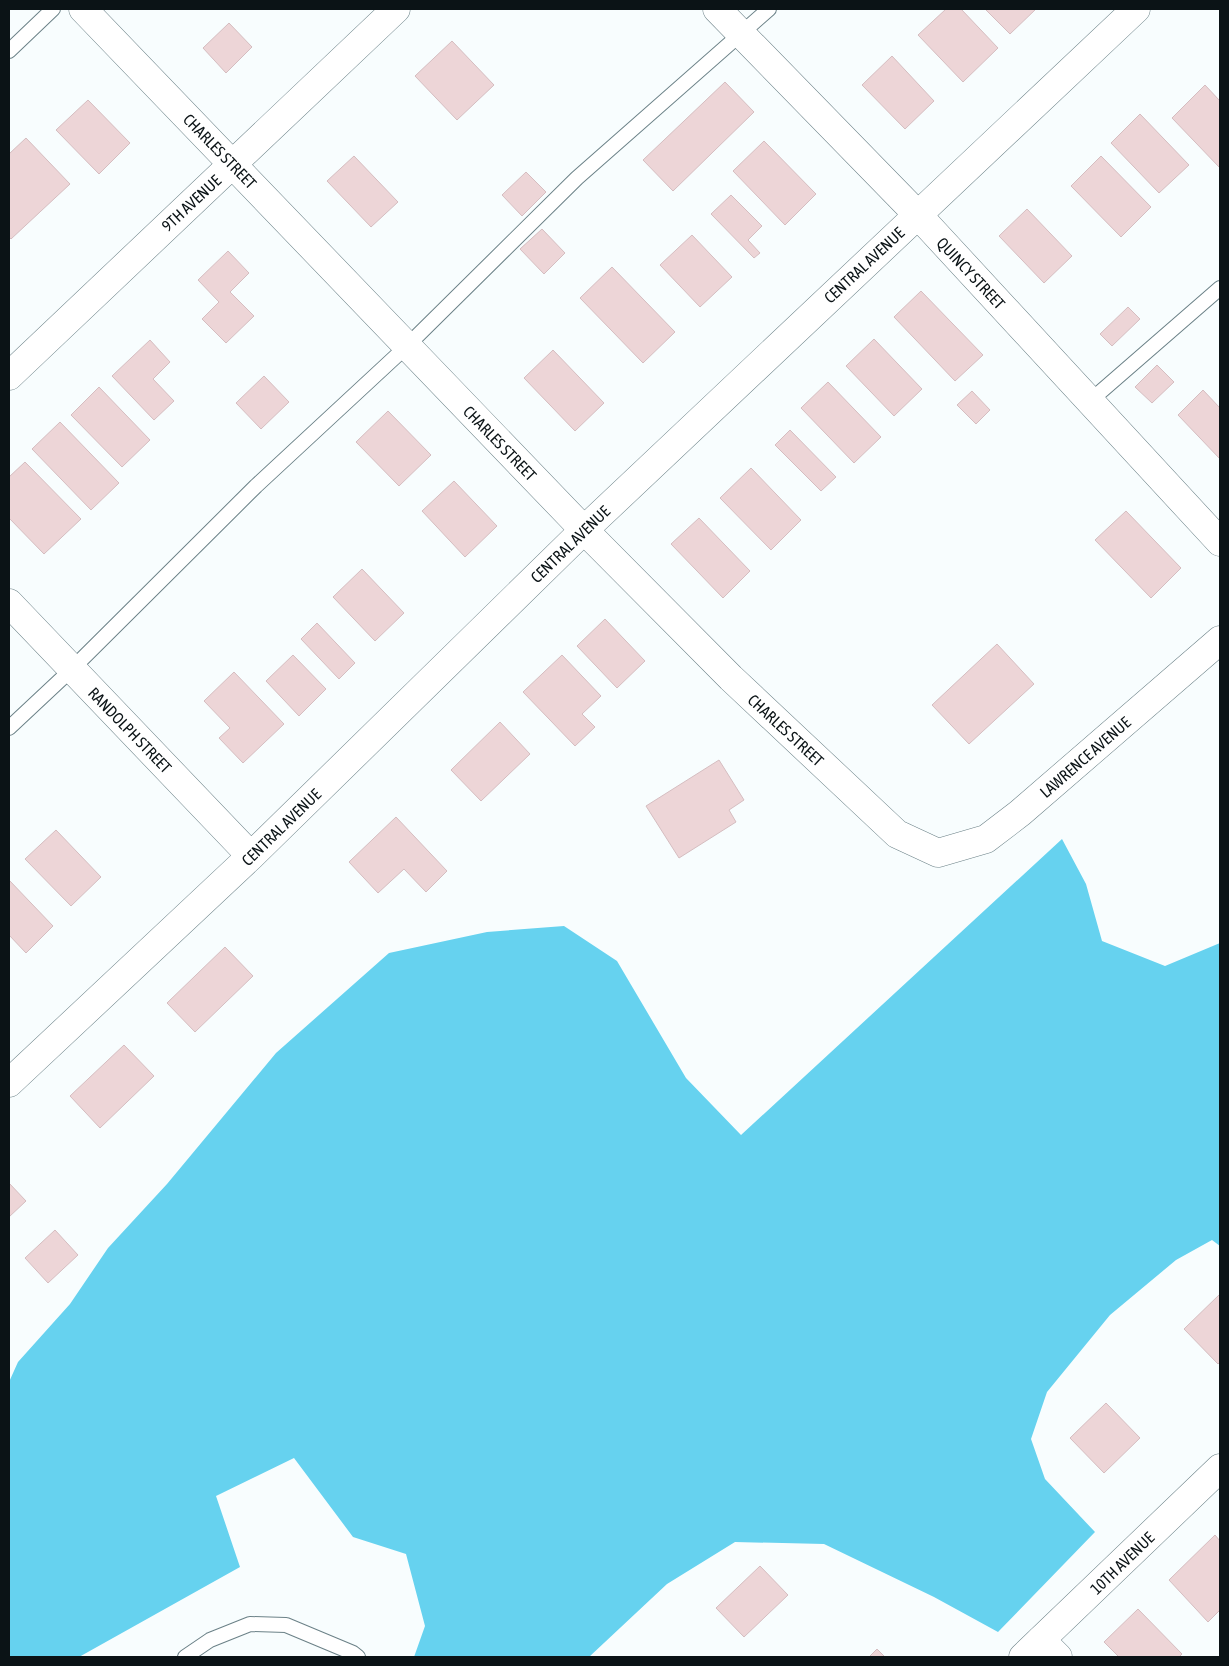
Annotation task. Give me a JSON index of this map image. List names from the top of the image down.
{
  "streets": {
    "street": [
      "CHARLES STREET",
      "9TH AVENUE",
      "CENTRAL AVENUE",
      "QUINCY STREET",
      "RANDOLPH STREET",
      "LAWRENCE AVENUE",
      "10TH AVENUE"
    ]
  },
  "crossings": [
    ["CHARLES STREET", "9TH AVENUE"],
    ["CHARLES STREET", "CENTRAL AVENUE"],
    ["CHARLES STREET", "LAWRENCE AVENUE"],
    ["CENTRAL AVENUE", "QUINCY STREET"],
    ["CENTRAL AVENUE", "RANDOLPH STREET"]
  ]
}
